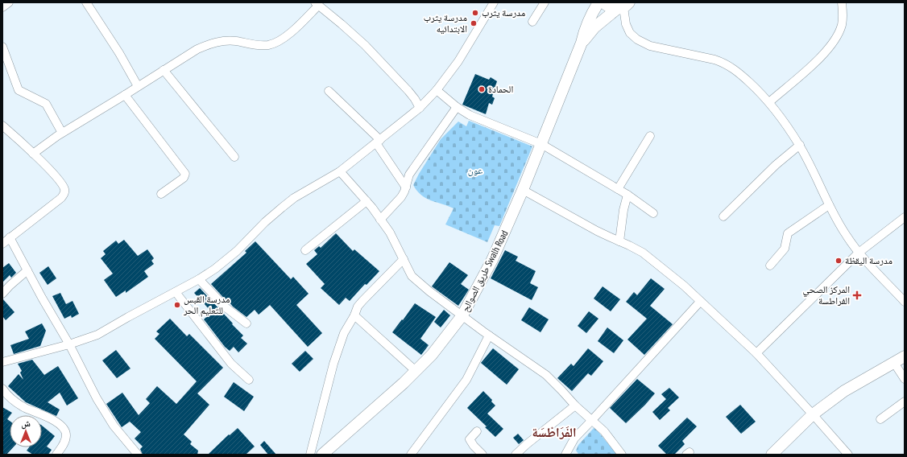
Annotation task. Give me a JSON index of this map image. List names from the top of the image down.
{
  "streets": {
    "street": ["طريق الصوالح Swalh Road"]
  },
  "districts": ["الفَرَاطْسَة"],
  "parks": ["عون"],
  "places": {
    "other": [
      "مدرسة يثرب",
      "مدرسة يثرب الابتدائيه",
      "الحمادة",
      "مدرسة اليقظة",
      "مدرسة القبس للتعليم الحر"
    ],
    "health": ["المركز الصحي الفراطسة"]
  },
  "north": "top"
}
